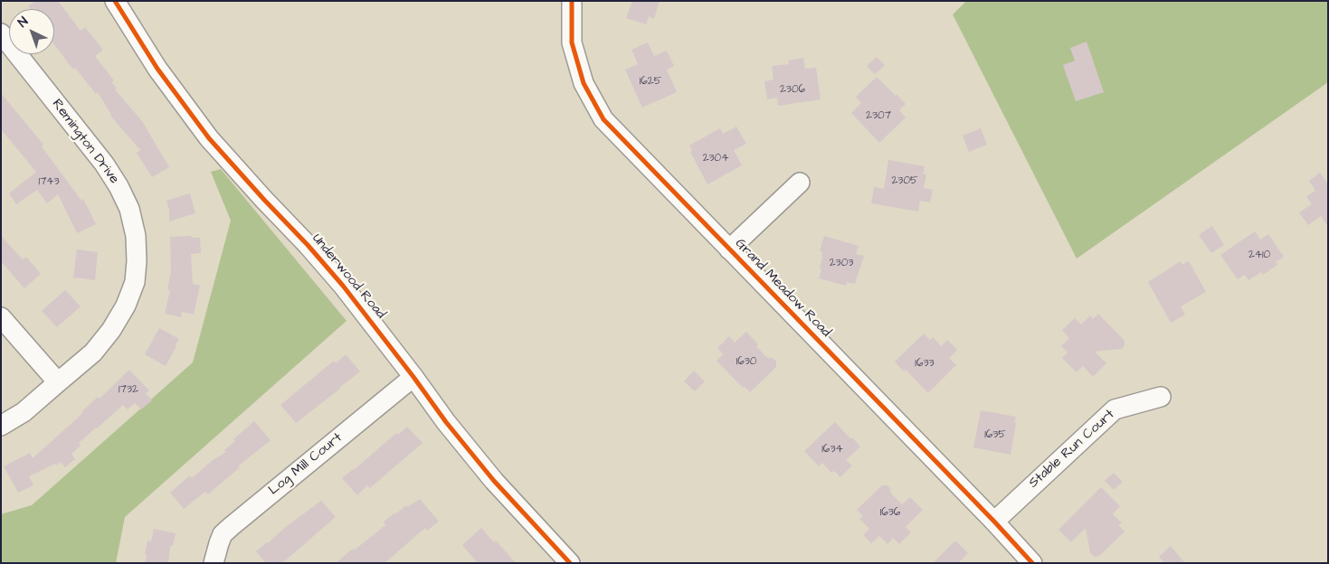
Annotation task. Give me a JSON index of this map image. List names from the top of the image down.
{
  "streets": {
    "street": [
      "Remington Drive",
      "Underwood Road",
      "Grand Meadow Road",
      "Stable Run Court",
      "Log Mill Court"
    ]
  },
  "crossings": [
    ["Underwood Road", "Log Mill Court"],
    ["Grand Meadow Road", "Stable Run Court"]
  ],
  "house_numbers": [
    "1625",
    "2306",
    "2307",
    "2304",
    "2305",
    "1743",
    "2410",
    "2303",
    "1630",
    "1633",
    "1732",
    "1635",
    "1634",
    "1636"
  ],
  "north": "top left"
}
